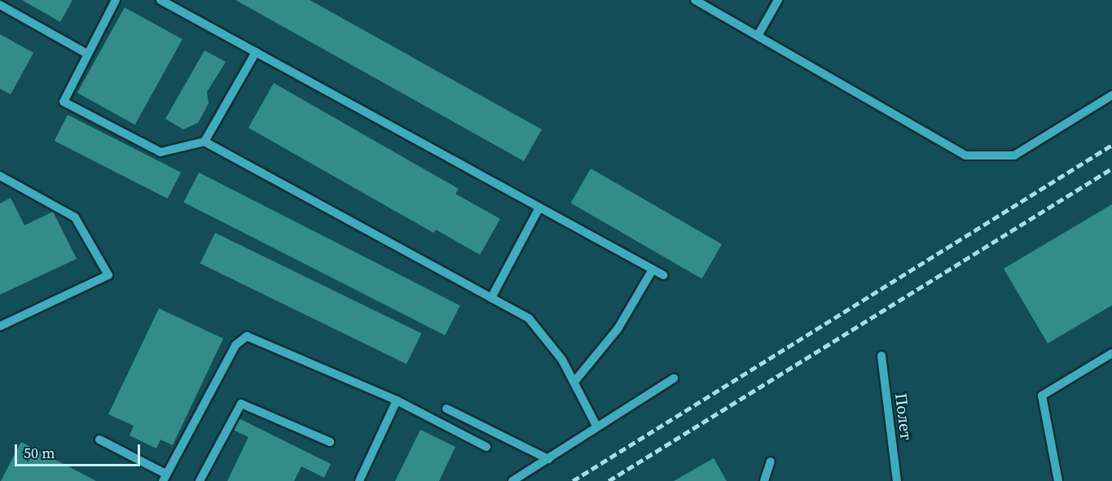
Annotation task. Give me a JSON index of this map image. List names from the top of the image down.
{
  "streets": {
    "street": ["Полет"]
  },
  "scale_bar": "50 m"
}
